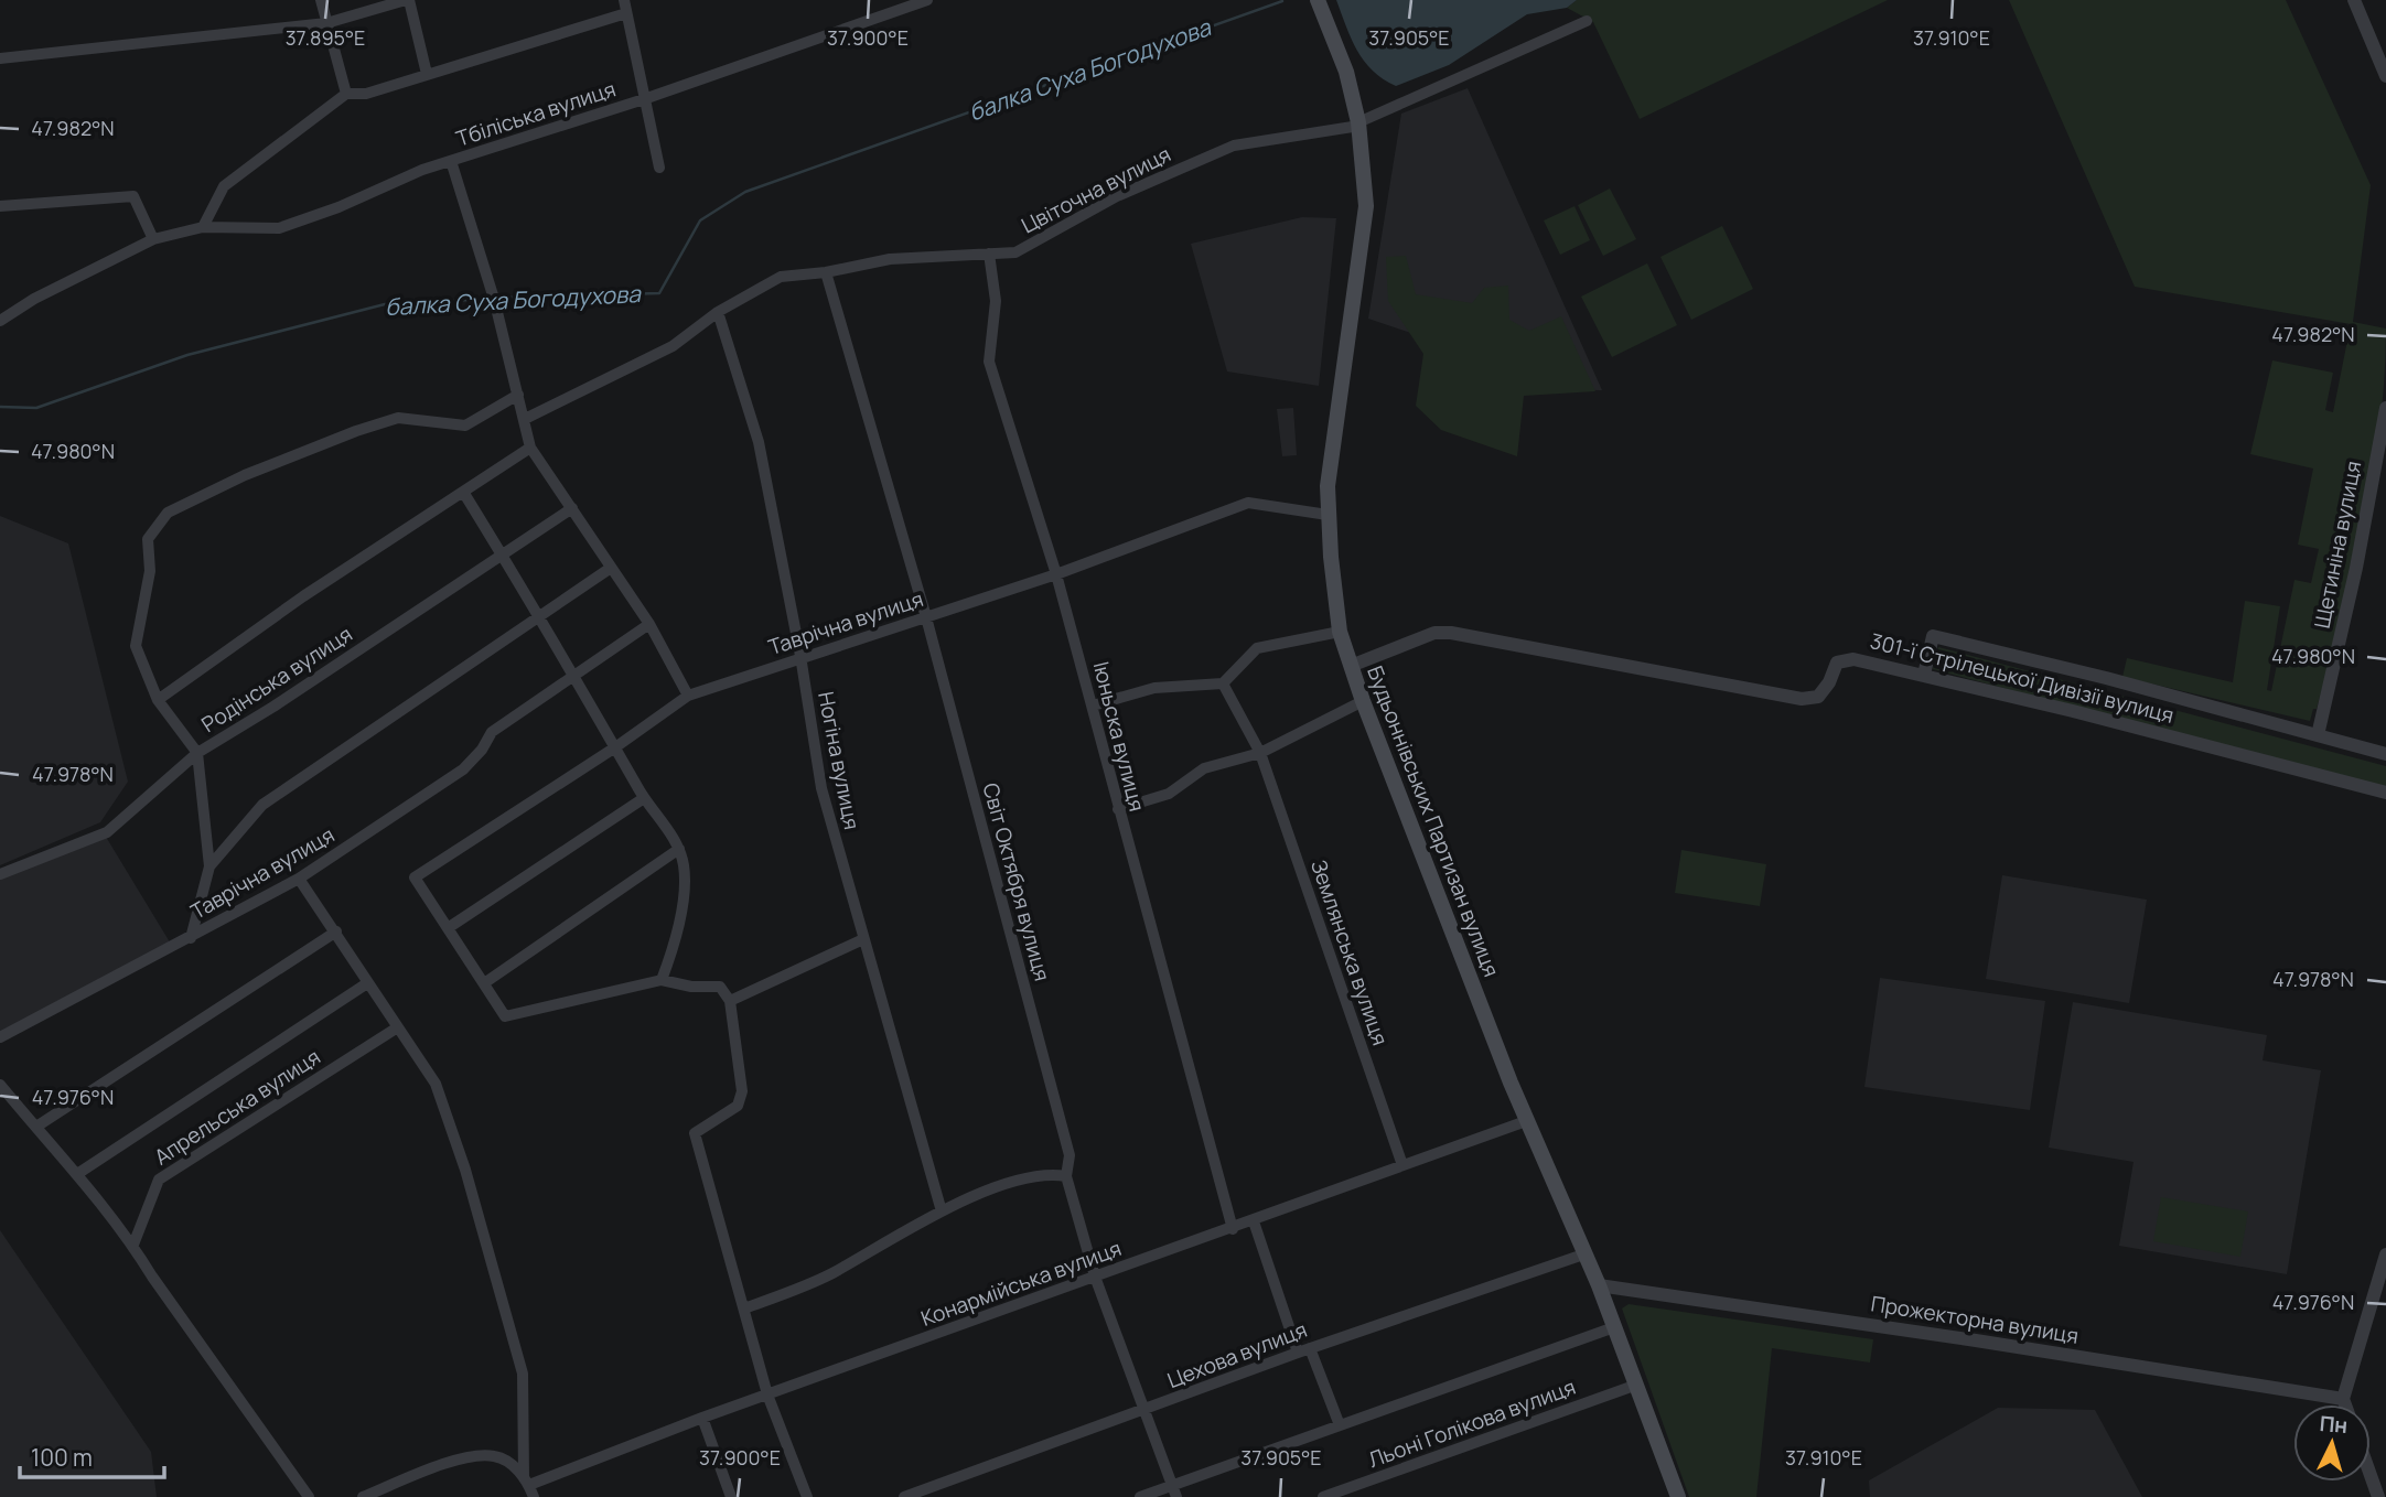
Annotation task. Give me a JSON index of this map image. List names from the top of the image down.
{
  "streets": {
    "main road": ["Будьоннівських Партизан вулиця"],
    "street": [
      "Тбіліська вулиця",
      "Цвiточна вулиця",
      "Щетиніна вулиця",
      "Таврічна вулиця",
      "301-ї Стрілецької Дивізії вулиця",
      "Родінська вулиця",
      "Iюньска вулиця",
      "Ногіна вулиця",
      "Світ Октября вулиця",
      "Землянська вулиця",
      "Апрельська вулиця",
      "Конармійська вулиця",
      "Прожекторна вулиця",
      "Цехова вулиця",
      "Льоні Голікова вулиця"
    ]
  },
  "crossings": [
    ["Цвiточна вулиця", "Iюньска вулиця"],
    ["Цвiточна вулиця", "Ногіна вулиця"],
    ["Цвiточна вулиця", "Будьоннівських Партизан вулиця"],
    ["Цвiточна вулиця", "Світ Октября вулиця"],
    ["Щетиніна вулиця", "301-ї Стрілецької Дивізії вулиця"],
    ["Таврічна вулиця", "Iюньска вулиця"],
    ["Таврічна вулиця", "Ногіна вулиця"],
    ["Таврічна вулиця", "Будьоннівських Партизан вулиця"],
    ["Таврічна вулиця", "Світ Октября вулиця"],
    ["301-ї Стрілецької Дивізії вулиця", "Будьоннівських Партизан вулиця"],
    ["Iюньска вулиця", "Конармійська вулиця"],
    ["Будьоннівських Партизан вулиця", "Конармійська вулиця"],
    ["Будьоннівських Партизан вулиця", "Прожекторна вулиця"],
    ["Будьоннівських Партизан вулиця", "Цехова вулиця"],
    ["Будьоннівських Партизан вулиця", "Льоні Голікова вулиця"],
    ["Світ Октября вулиця", "Конармійська вулиця"],
    ["Світ Октября вулиця", "Цехова вулиця"],
    ["Землянська вулиця", "Конармійська вулиця"]
  ],
  "water": ["балка Суха Богодухова"],
  "scale_bar": "100 m",
  "north": "top",
  "coordinates": [
    "37.895°E",
    "37.900°E",
    "37.905°E",
    "37.910°E",
    "47.982°N",
    "47.980°N",
    "47.978°N",
    "47.976°N"
  ]
}
